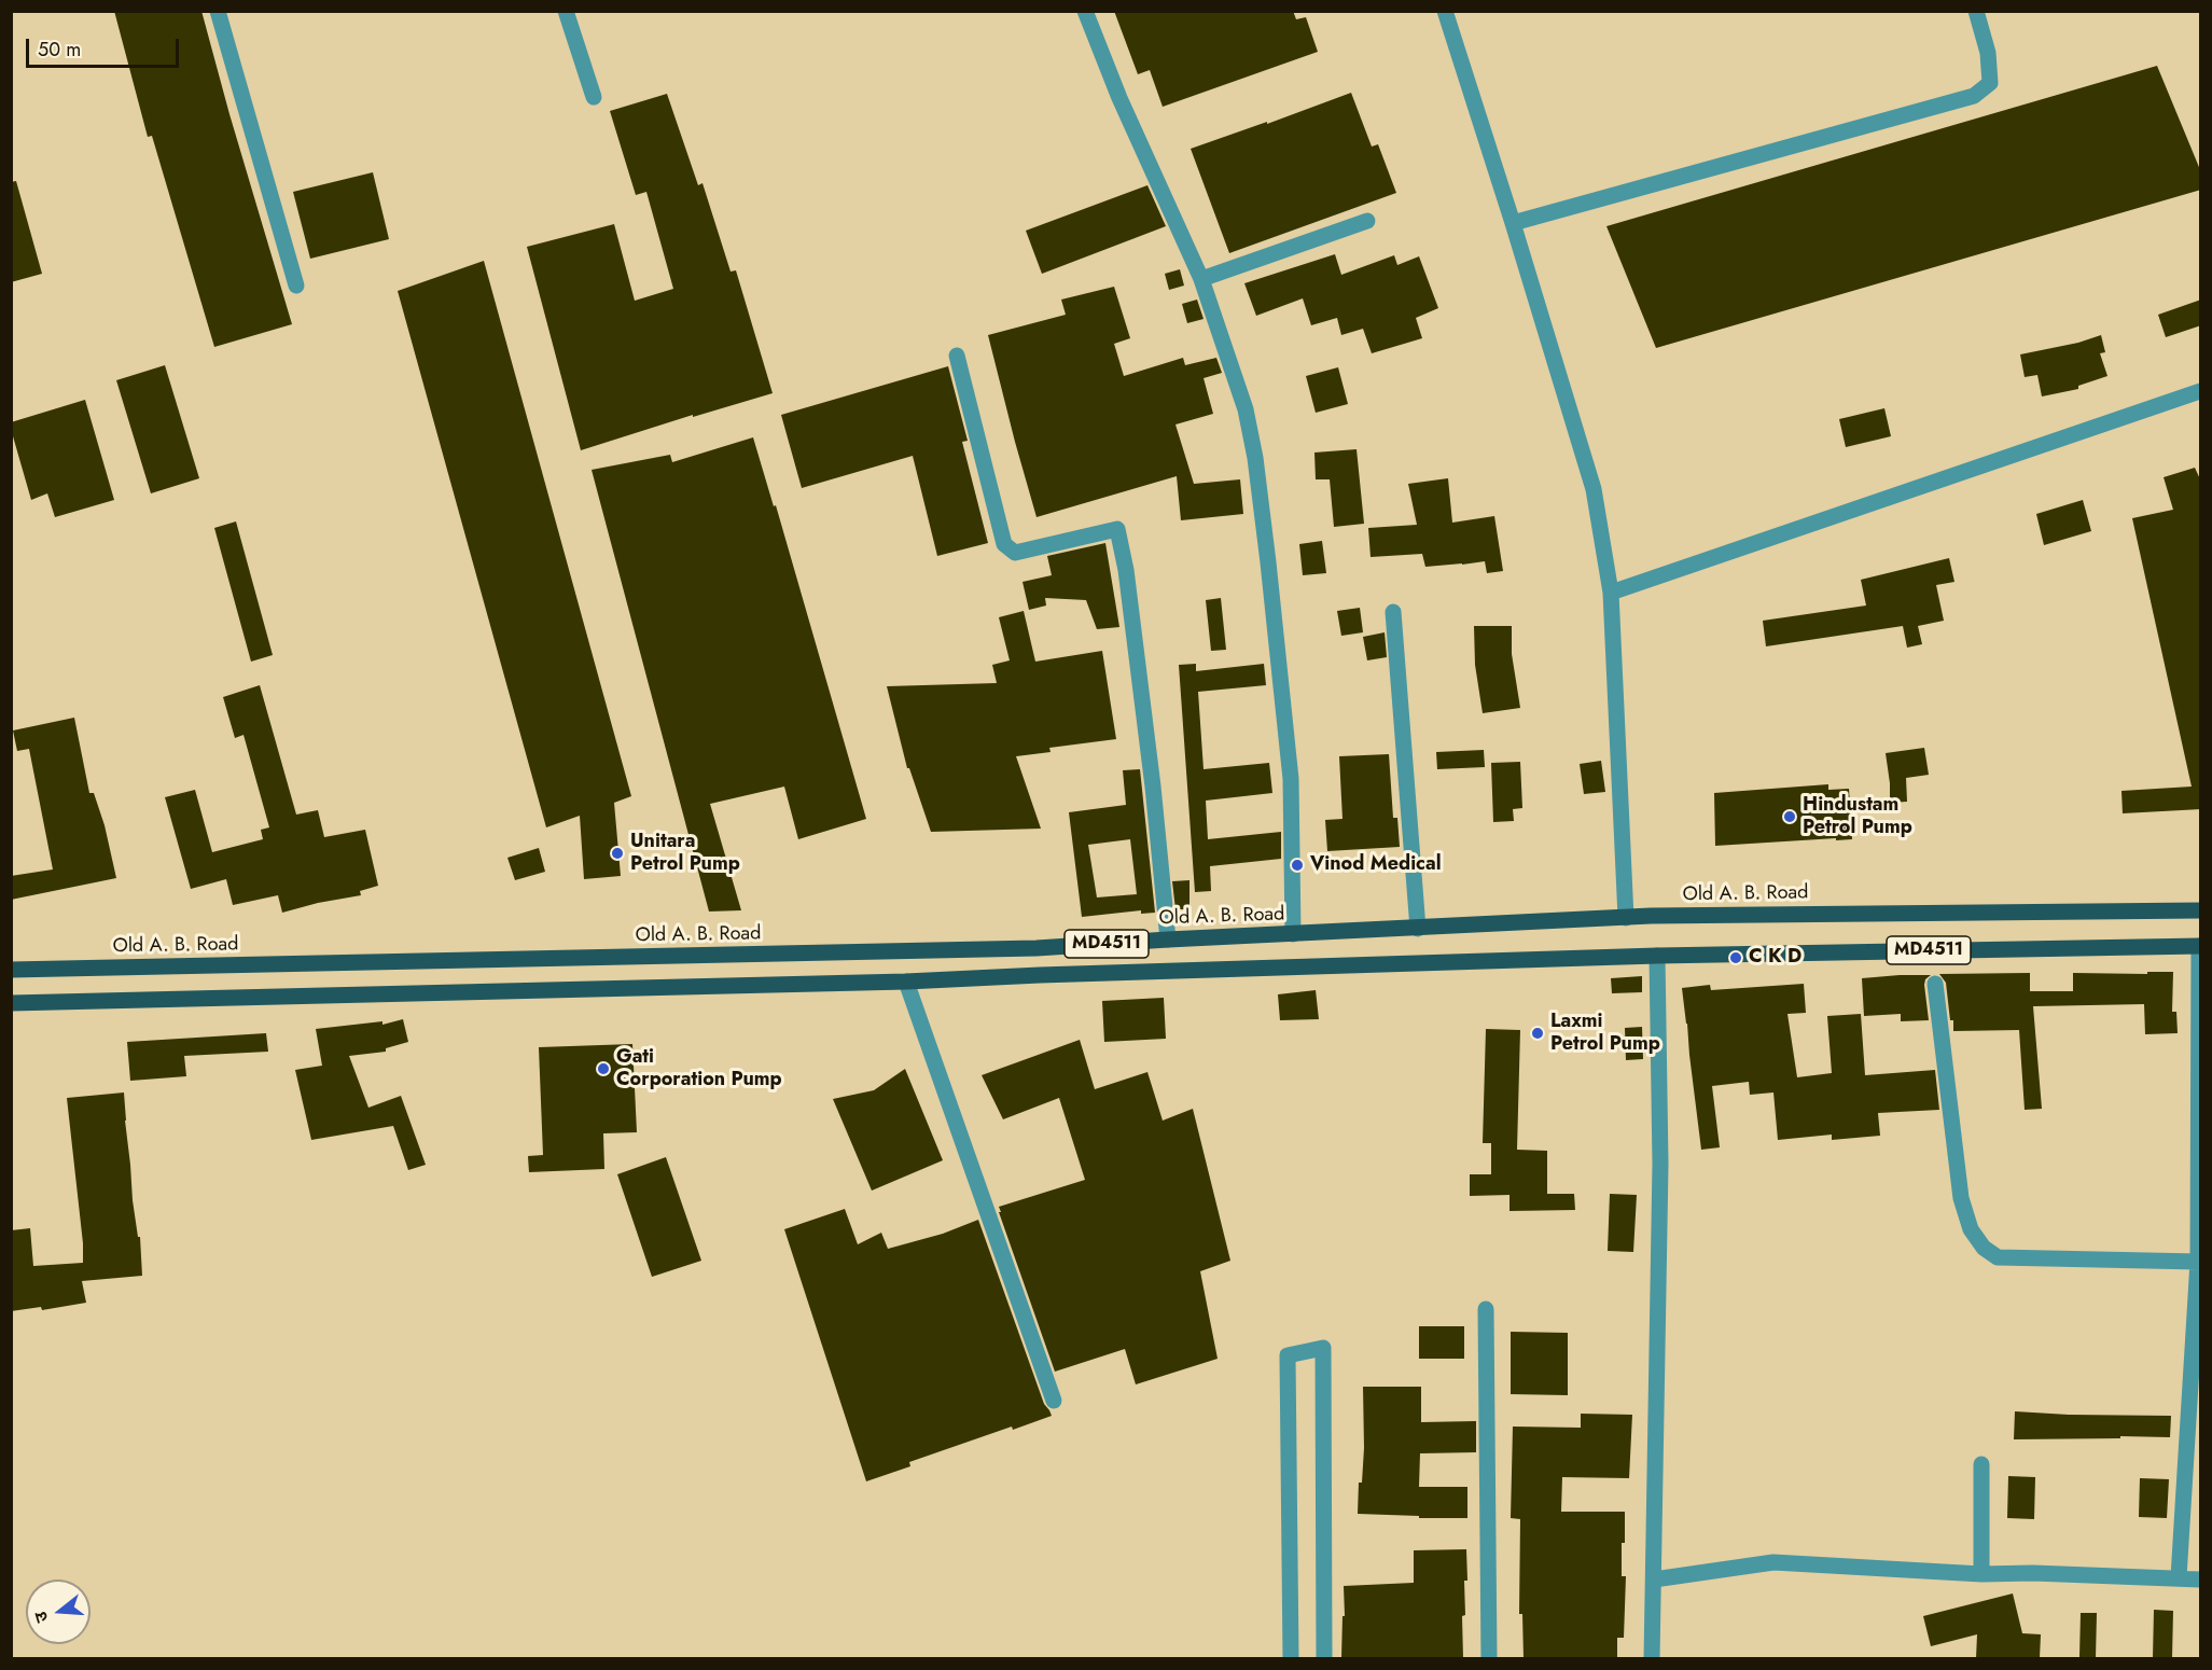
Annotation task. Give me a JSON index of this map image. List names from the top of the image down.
{
  "streets": {
    "main road": ["Old A. B. Road", "MD4511"]
  },
  "places": [
    "Hindustam Petrol Pump",
    "Unitara Petrol Pump",
    "Vinod Medical",
    "C K D",
    "Laxmi Petrol Pump",
    "Gati Corporation Pump"
  ],
  "scale_bar": "50 m",
  "north": "left"
}
